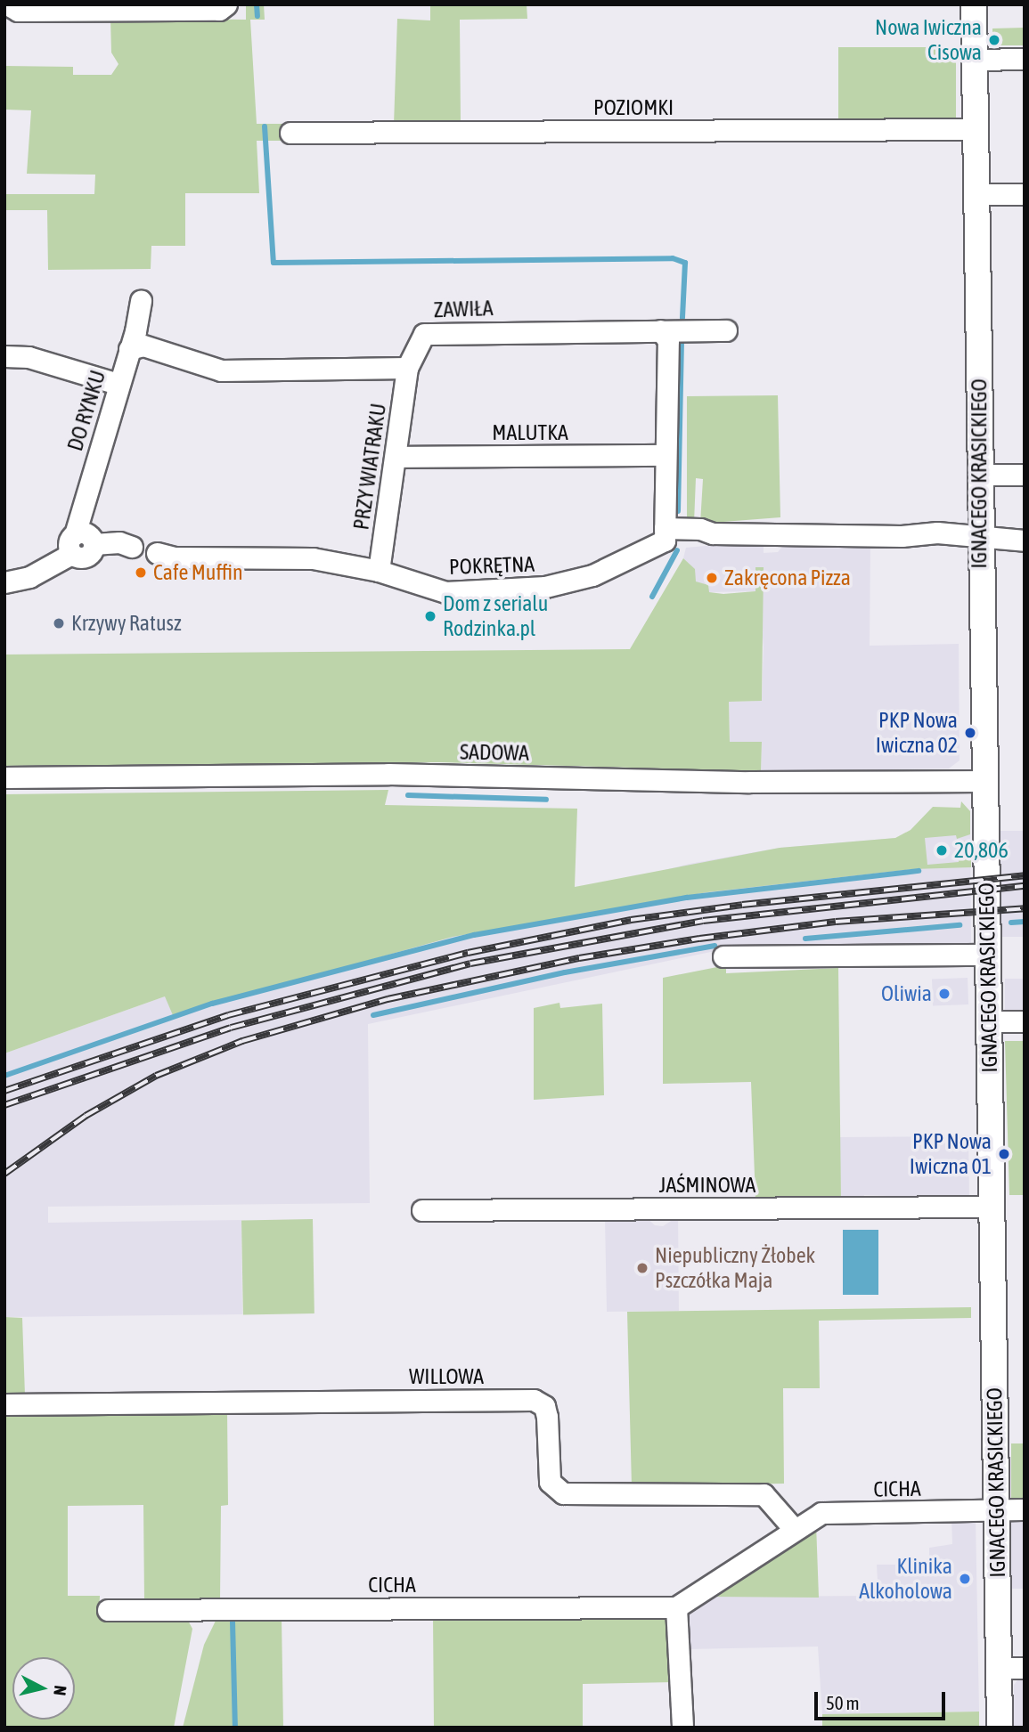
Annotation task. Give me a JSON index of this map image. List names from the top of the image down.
{
  "streets": {
    "street": [
      "POZIOMKI",
      "ZAWIŁA",
      "DO RYNKU",
      "MALUTKA",
      "PRZY WIATRAKU",
      "IGNACEGO KRASICKIEGO",
      "POKRĘTNA",
      "SADOWA",
      "JAŚMINOWA",
      "WILLOWA",
      "CICHA"
    ]
  },
  "crossings": [
    ["POZIOMKI", "IGNACEGO KRASICKIEGO"],
    ["ZAWIŁA", "PRZY WIATRAKU"],
    ["MALUTKA", "PRZY WIATRAKU"],
    ["PRZY WIATRAKU", "POKRĘTNA"],
    ["IGNACEGO KRASICKIEGO", "SADOWA"],
    ["IGNACEGO KRASICKIEGO", "JAŚMINOWA"],
    ["IGNACEGO KRASICKIEGO", "CICHA"],
    ["WILLOWA", "CICHA"]
  ],
  "places": [
    "Nowa Iwiczna Cisowa",
    "Cafe Muffin",
    "Zakręcona Pizza",
    "Dom z serialu Rodzinka.pl",
    "Krzywy Ratusz",
    "PKP Nowa Iwiczna 02",
    "20,806",
    "Oliwia",
    "PKP Nowa Iwiczna 01",
    "Niepubliczny Żłobek Pszczółka Maja",
    "Klinika Alkoholowa"
  ],
  "scale_bar": "50 m",
  "north": "right"
}
